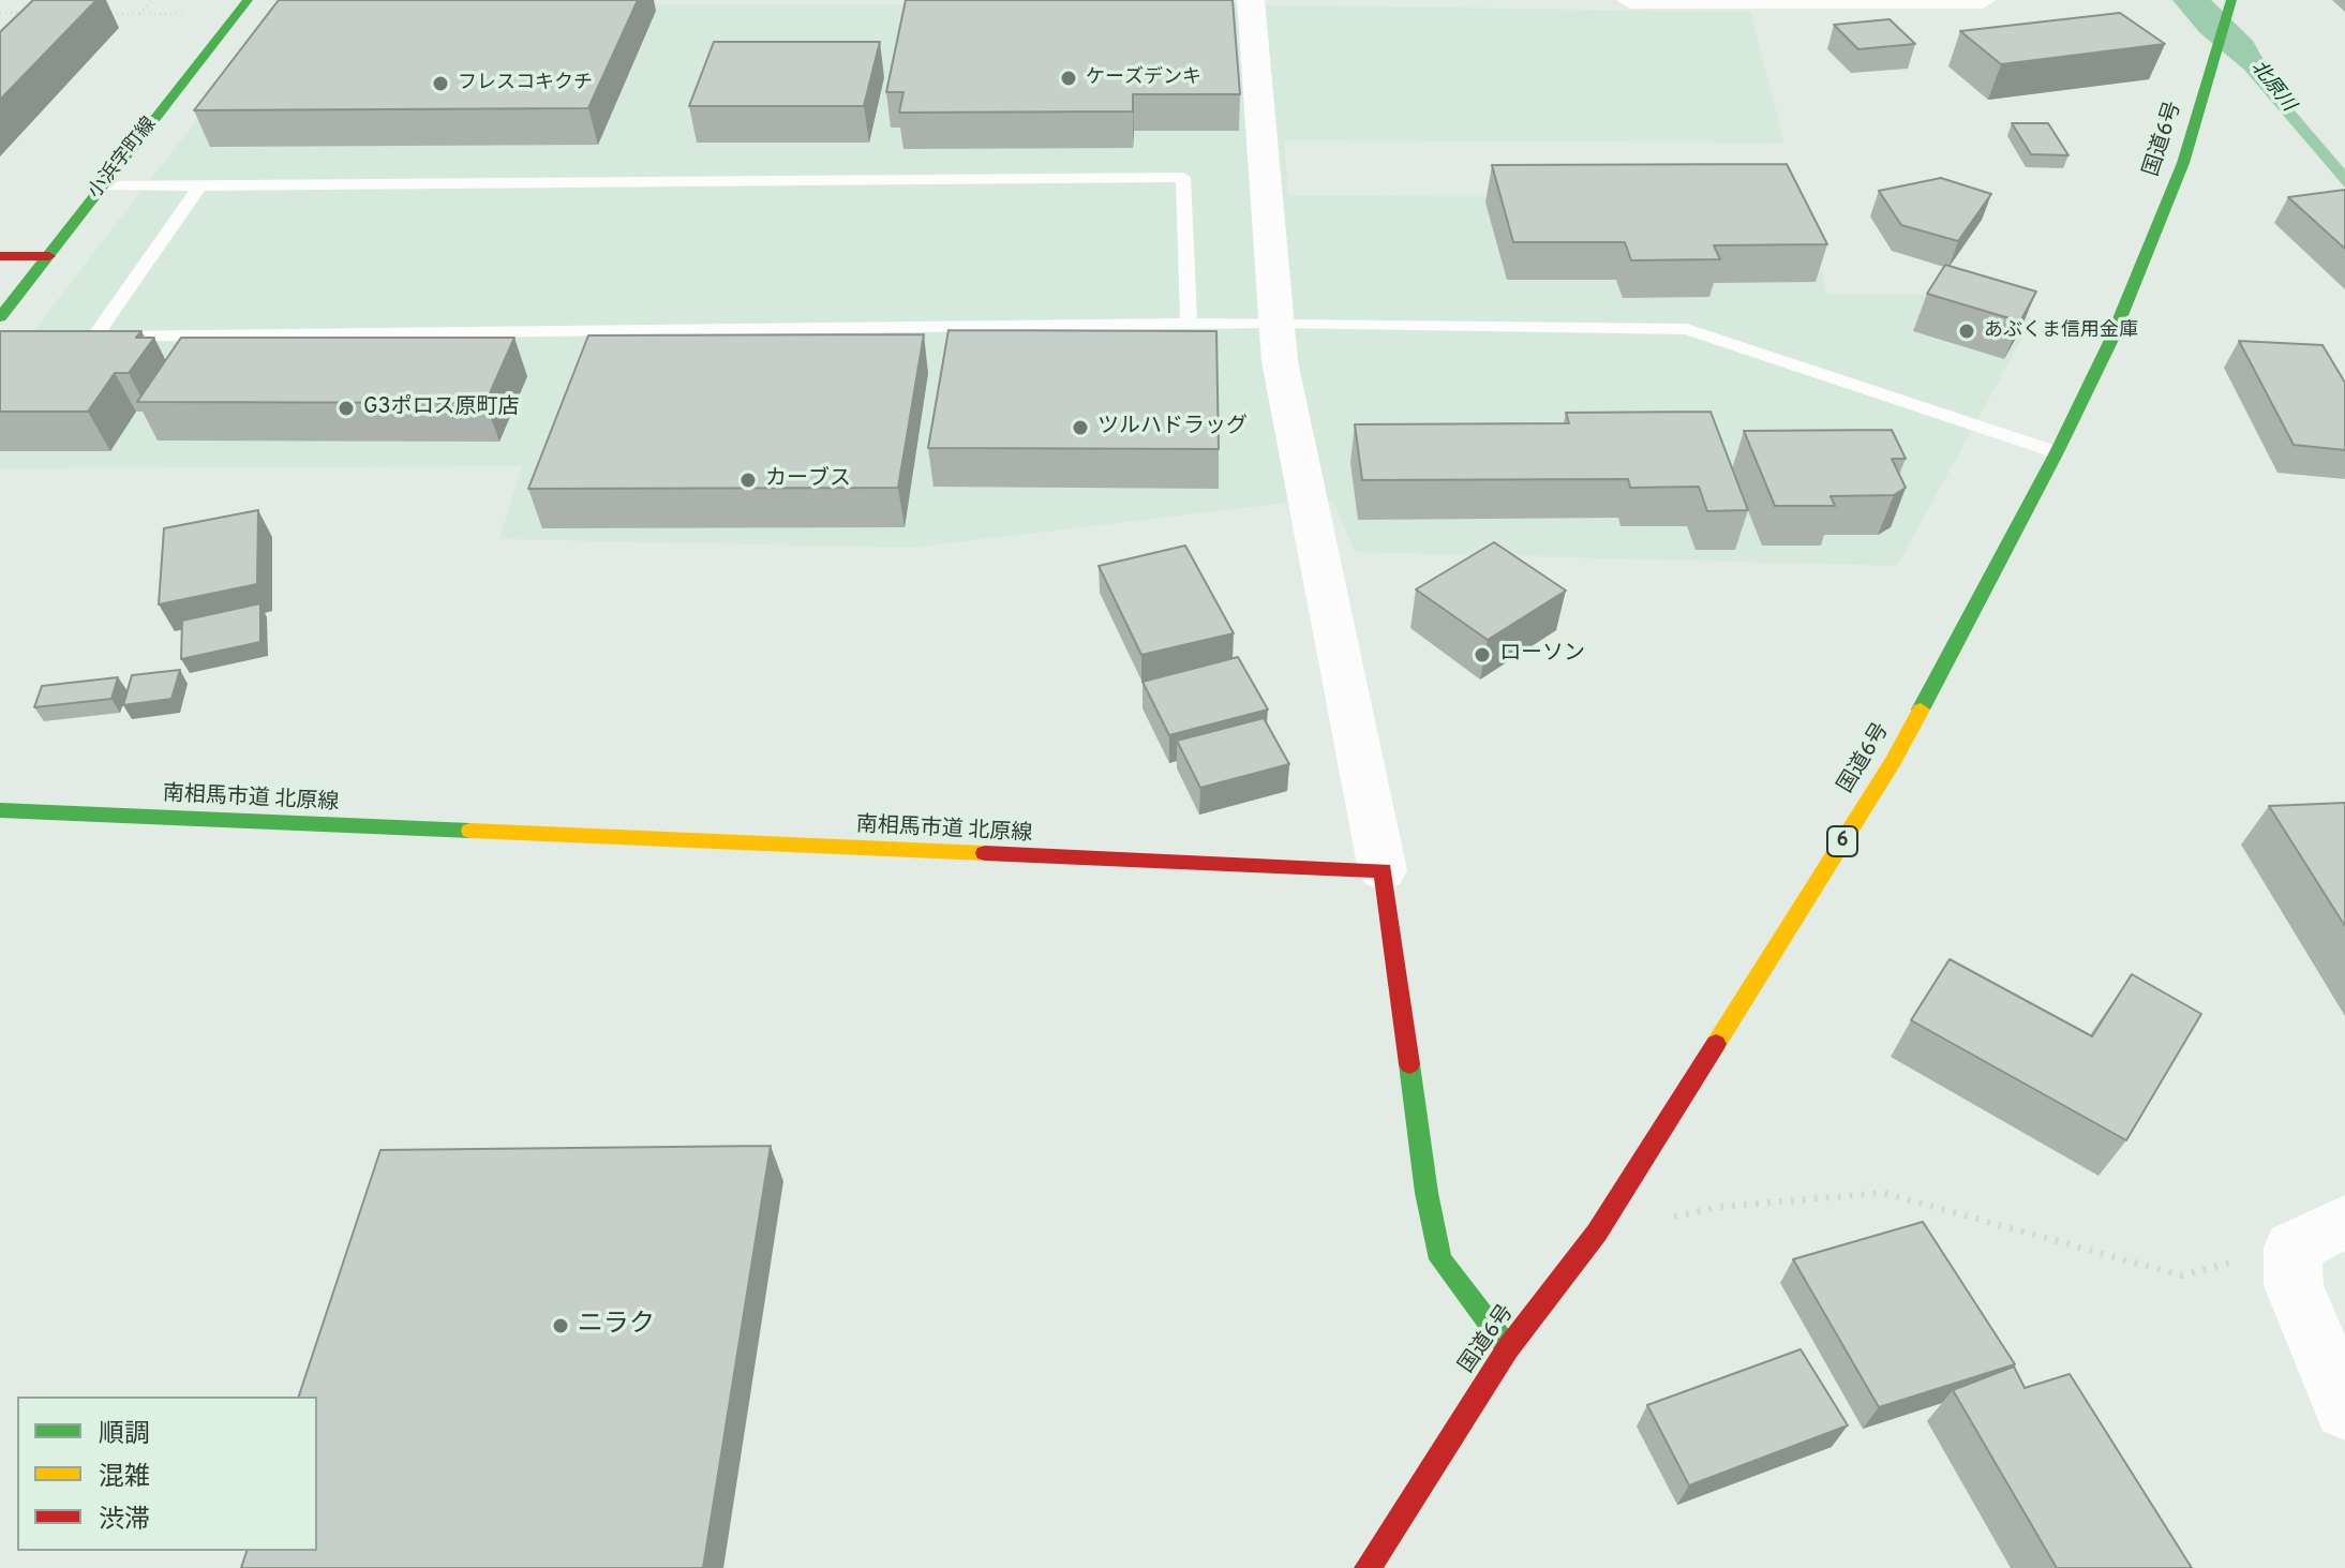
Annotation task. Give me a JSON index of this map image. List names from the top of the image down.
{
  "streets": {
    "main road": [
      "国道6号",
      "小浜字町線",
      "南相馬市道 北原線",
      "6"
    ]
  },
  "water": ["北原川"],
  "places": [
    "ケーズデンキ",
    "フレスコキクチ",
    "あぶくま信用金庫",
    "G3ポロス原町店",
    "ツルハドラッグ",
    "カーブス",
    "ローソン",
    "ニラク"
  ],
  "legend": ["順調", "混雑", "渋滞"]
}
